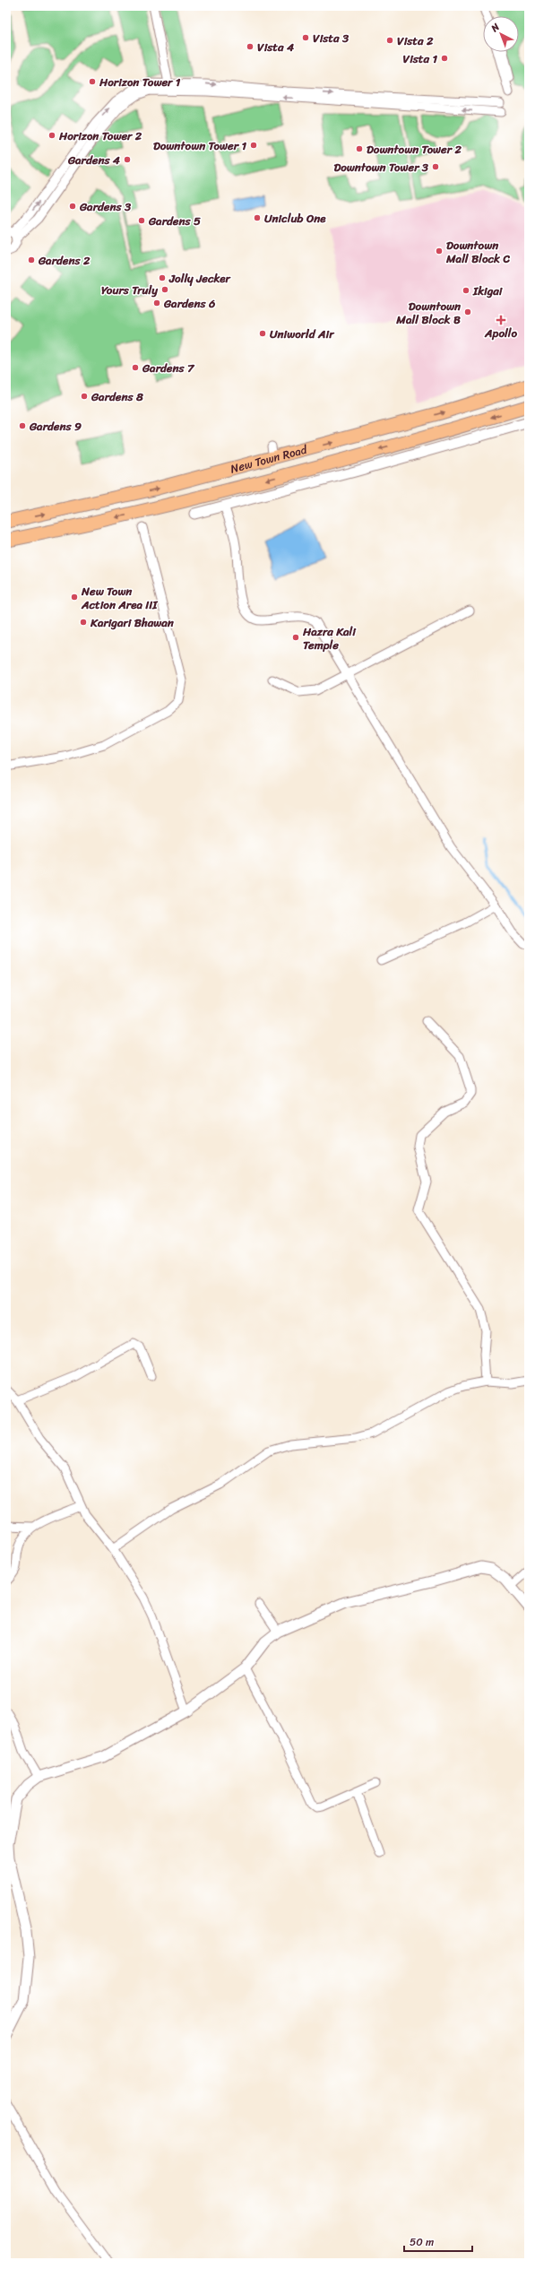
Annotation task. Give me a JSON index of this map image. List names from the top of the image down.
{
  "streets": {
    "main road": ["New Town Road"]
  },
  "places": {
    "other": [
      "Vista 3",
      "Vista 2",
      "Vista 4",
      "Vista 1",
      "Horizon Tower 1",
      "Horizon Tower 2",
      "Downtown Tower 1",
      "Downtown Tower 2",
      "Gardens 4",
      "Downtown Tower 3",
      "Gardens 3",
      "Uniclub One",
      "Gardens 5",
      "Downtown Mall Block C",
      "Gardens 2",
      "Jolly Jecker",
      "Yours Truly",
      "Ikigai",
      "Gardens 6",
      "Downtown Mall Block B",
      "Uniworld Air",
      "Gardens 7",
      "Gardens 8",
      "Gardens 9",
      "New Town Action Area III",
      "Karigari Bhawan",
      "Hazra Kali Temple"
    ],
    "health": ["Apollo"]
  },
  "scale_bar": "50 m",
  "north": "top left"
}
